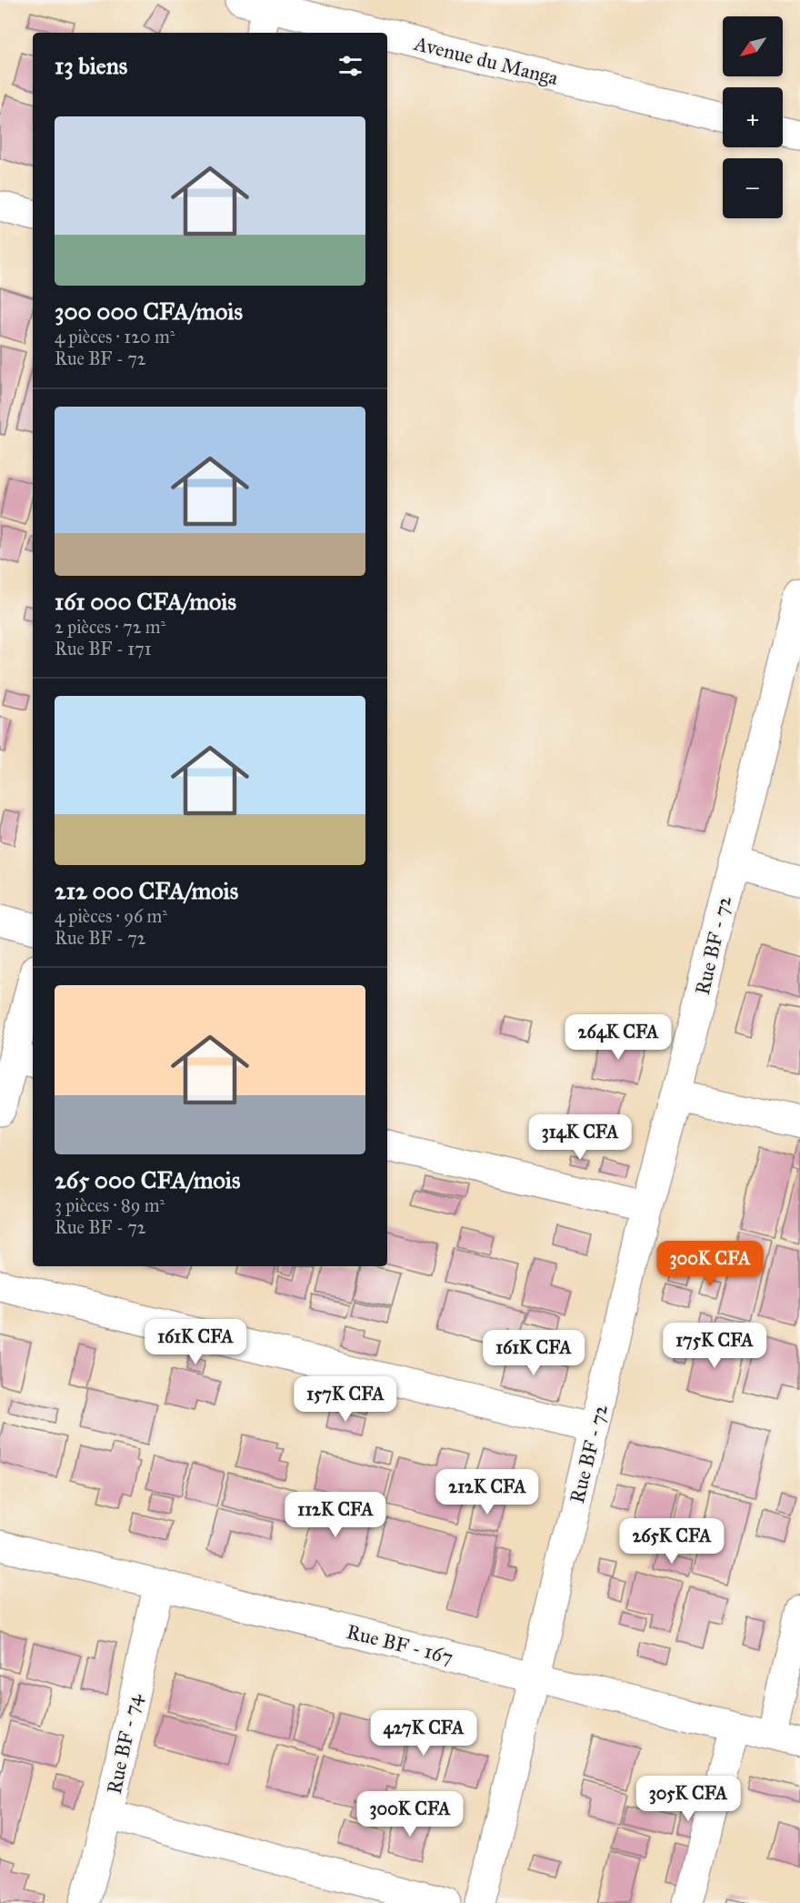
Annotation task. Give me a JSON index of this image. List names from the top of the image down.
{
  "streets": {
    "street": [
      "Avenue du Manga",
      "Rue BF - 72",
      "Rue BF - 167",
      "Rue BF - 74"
    ]
  },
  "crossings": [
    ["Rue BF - 72", "Rue BF - 167"],
    ["Rue BF - 167", "Rue BF - 74"]
  ],
  "north": "bottom left",
  "page": {
    "map_buttons": ["+", "−"],
    "heading": "13 biens",
    "list": [
      {
        "name": "300 000 CFA/mois",
        "note": "4 pièces · 120 m² · Rue BF - 72"
      },
      {
        "name": "161 000 CFA/mois",
        "note": "2 pièces · 72 m² · Rue BF - 171"
      },
      {
        "name": "212 000 CFA/mois",
        "note": "4 pièces · 96 m² · Rue BF - 72"
      },
      {
        "name": "265 000 CFA/mois",
        "note": "3 pièces · 89 m² · Rue BF - 72"
      }
    ],
    "price": [
      "264K CFA",
      "314K CFA",
      "300K CFA",
      "161K CFA",
      "175K CFA",
      "161K CFA",
      "157K CFA",
      "212K CFA",
      "112K CFA",
      "265K CFA",
      "427K CFA",
      "305K CFA",
      "300K CFA"
    ]
  }
}
